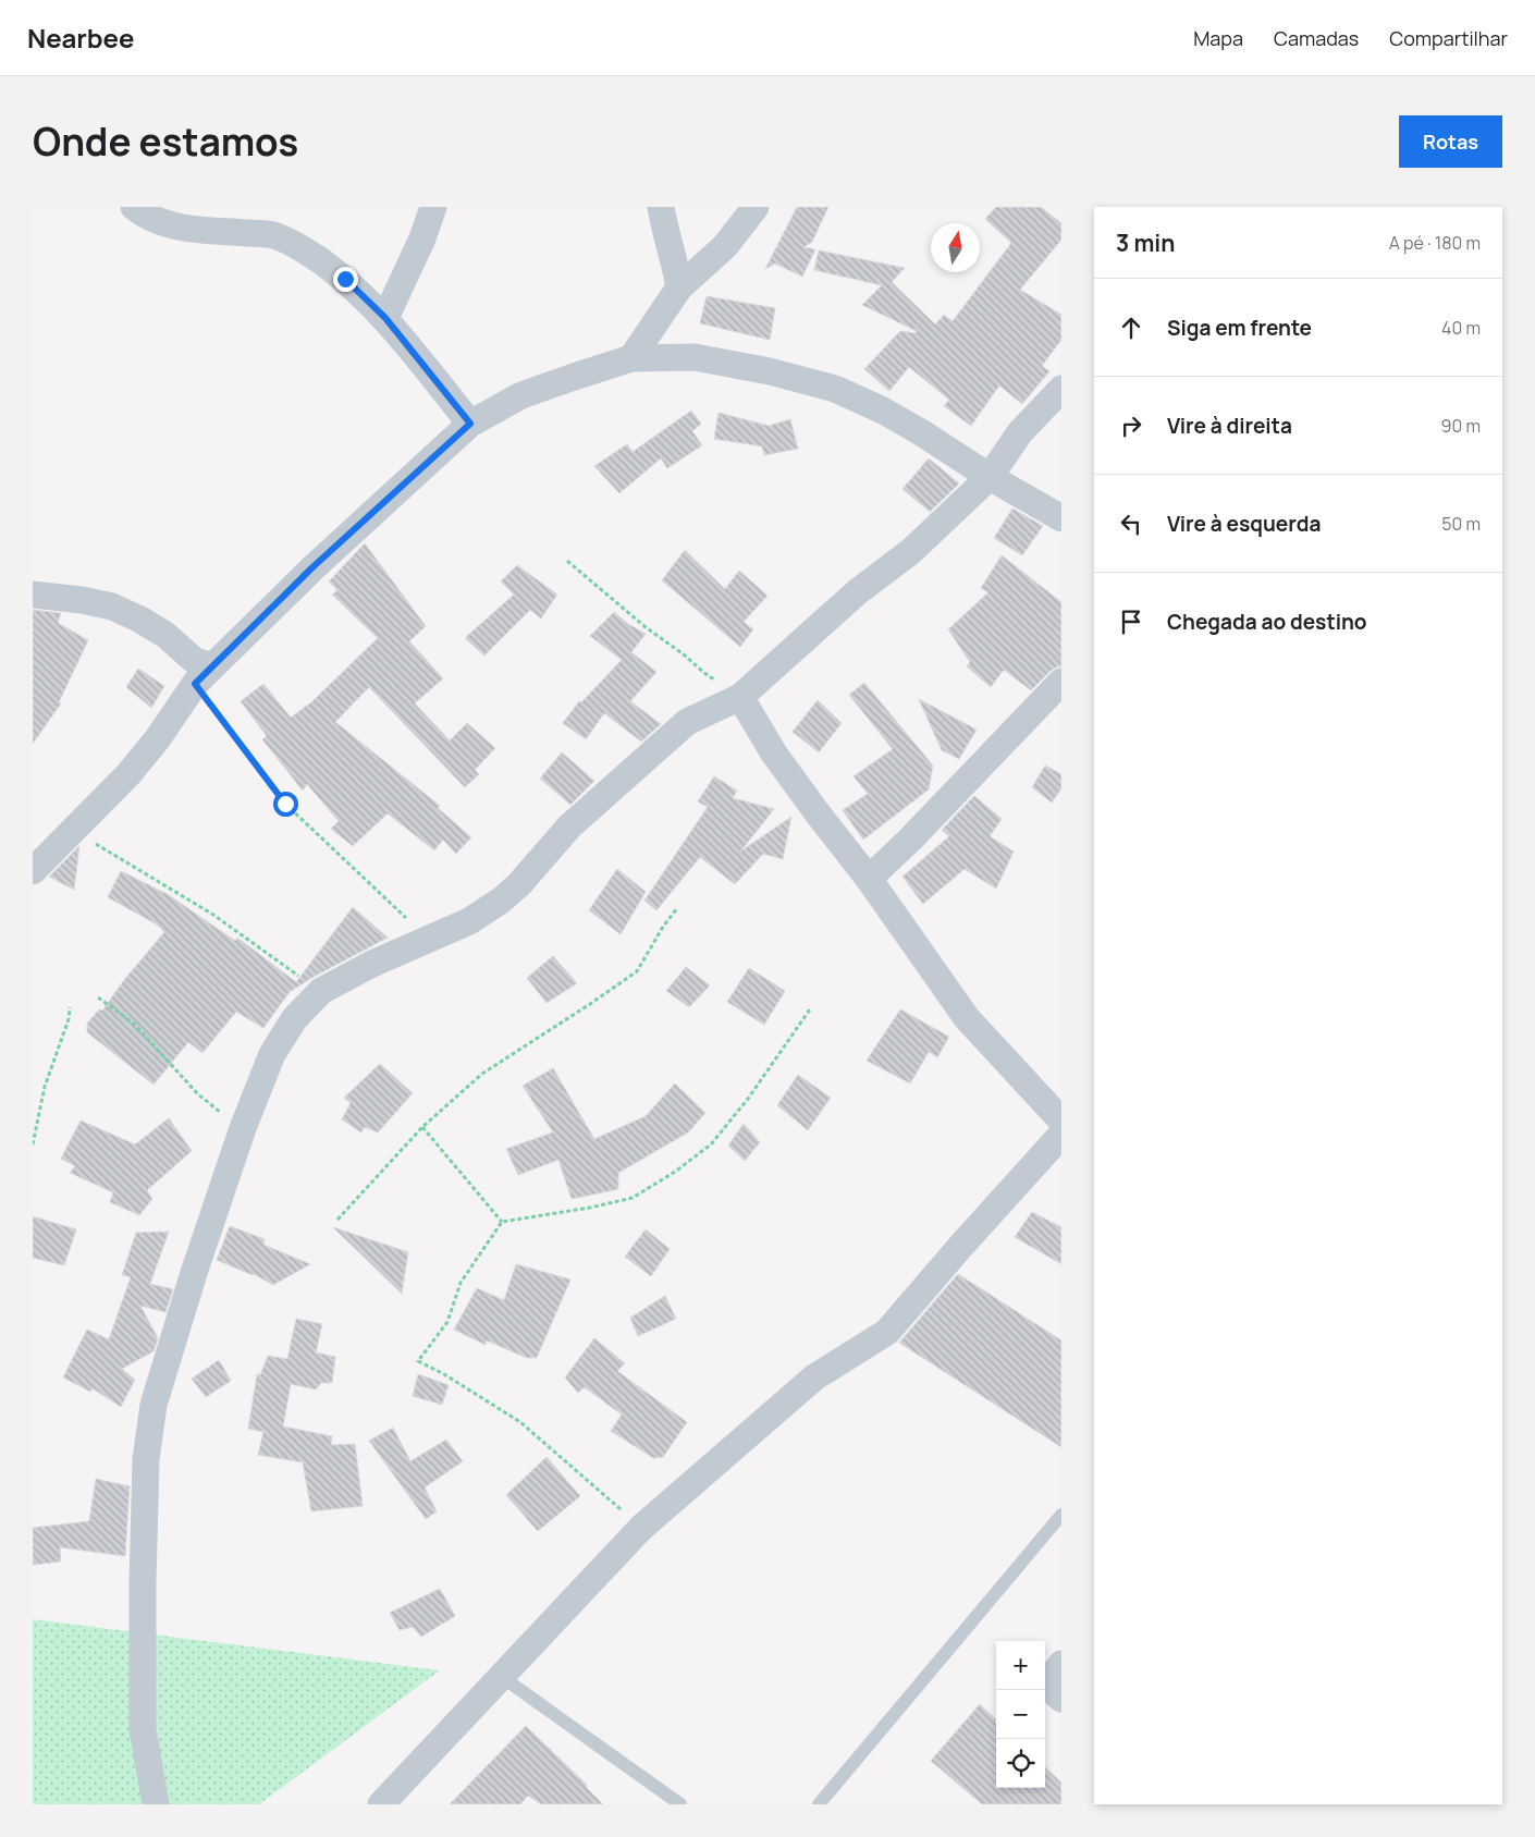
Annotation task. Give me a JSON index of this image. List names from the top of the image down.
{
  "north": "top",
  "page": {
    "header": "Nearbee",
    "nav": ["Mapa", "Camadas", "Compartilhar"],
    "title": "Onde estamos",
    "buttons": "Rotas",
    "heading": ["3 min", "A pé · 180 m"],
    "list": [
      ["Siga em frente", "40 m"],
      ["Vire à direita", "90 m"],
      ["Vire à esquerda", "50 m"],
      "Chegada ao destino"
    ],
    "map_buttons": ["+", "−"]
  }
}
